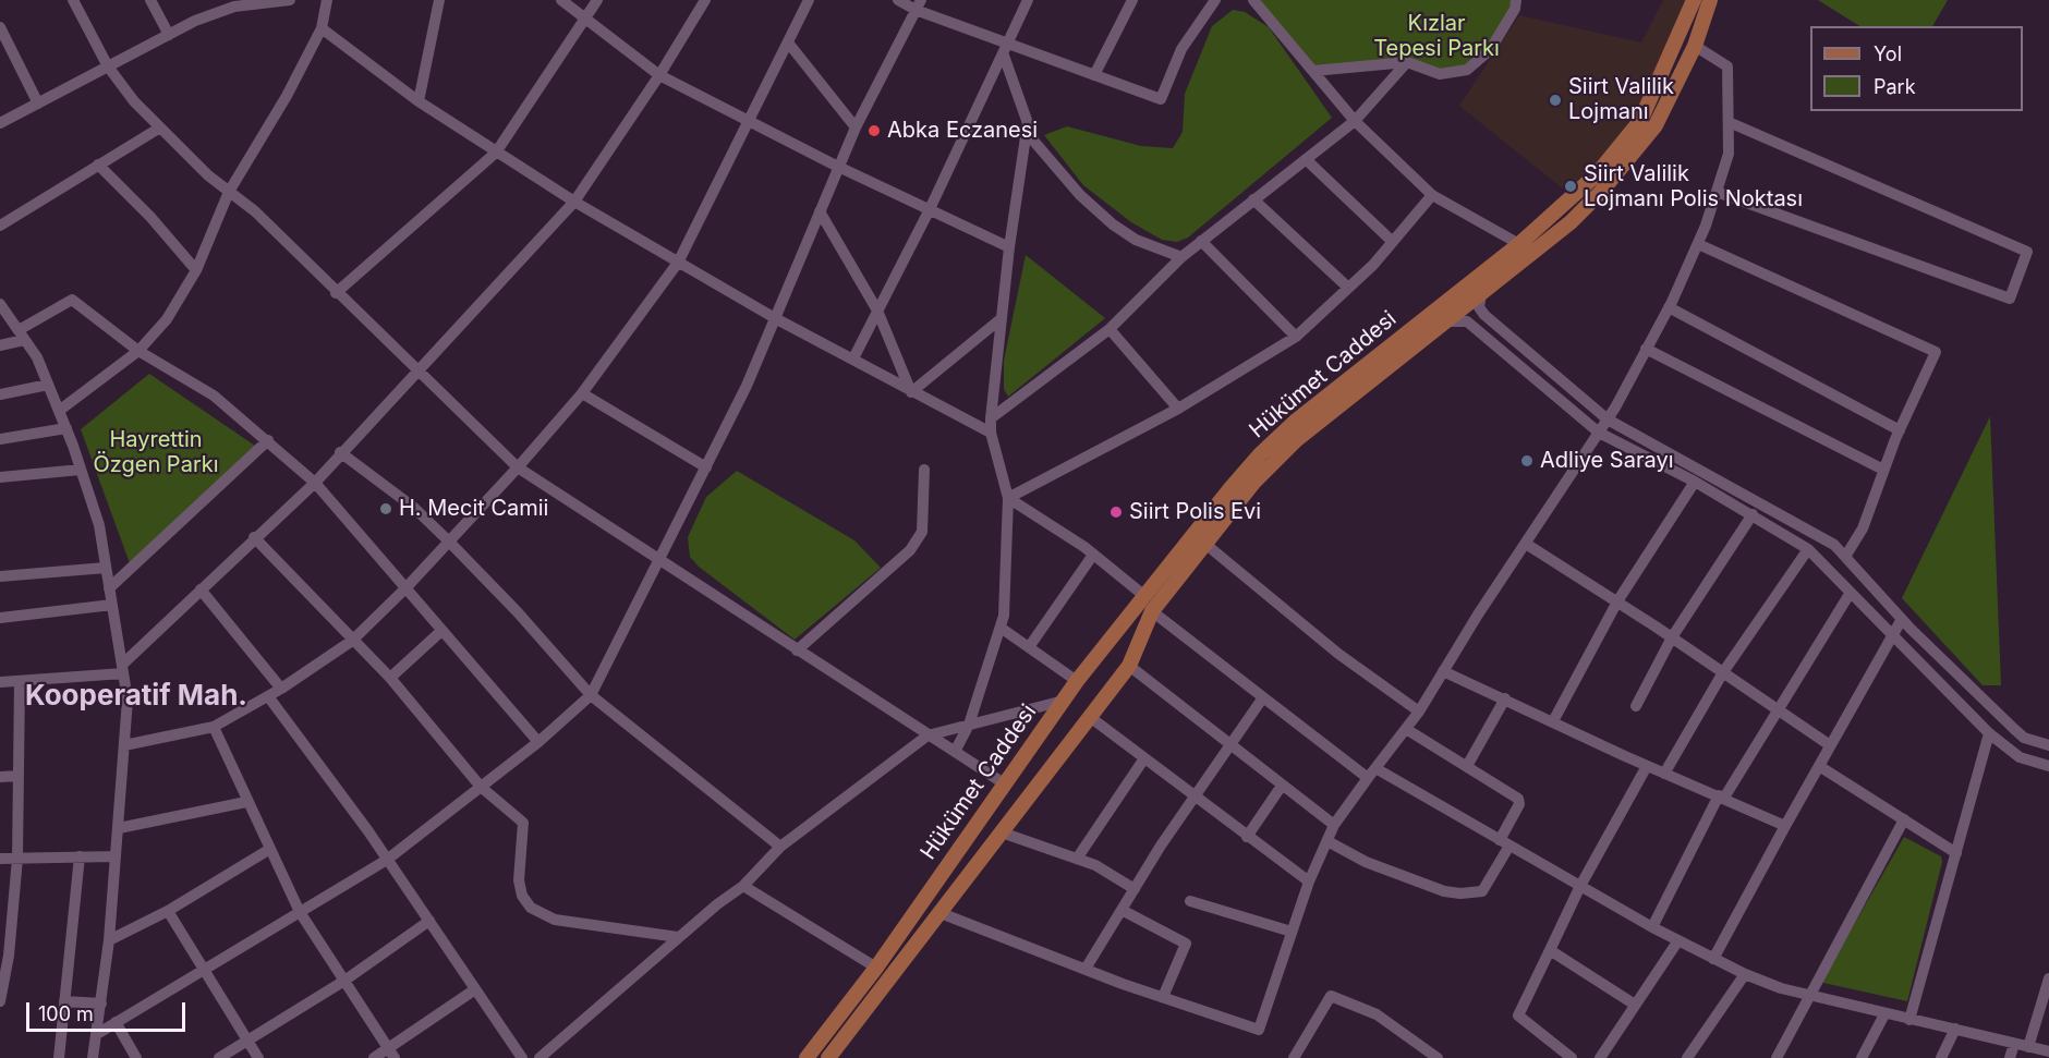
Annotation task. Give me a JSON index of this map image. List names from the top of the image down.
{
  "streets": {
    "main road": ["Hükümet Caddesi"]
  },
  "districts": ["Kooperatif Mah."],
  "parks": ["Kızlar Tepesi Parkı", "Hayrettin Özgen Parkı"],
  "places": [
    "Siirt Valilik Lojmanı",
    "Abka Eczanesi",
    "Siirt Valilik Lojmanı Polis Noktası",
    "Adliye Sarayı",
    "H. Mecit Camii",
    "Siirt Polis Evi"
  ],
  "legend": ["Yol", "Park"],
  "scale_bar": "100 m"
}
